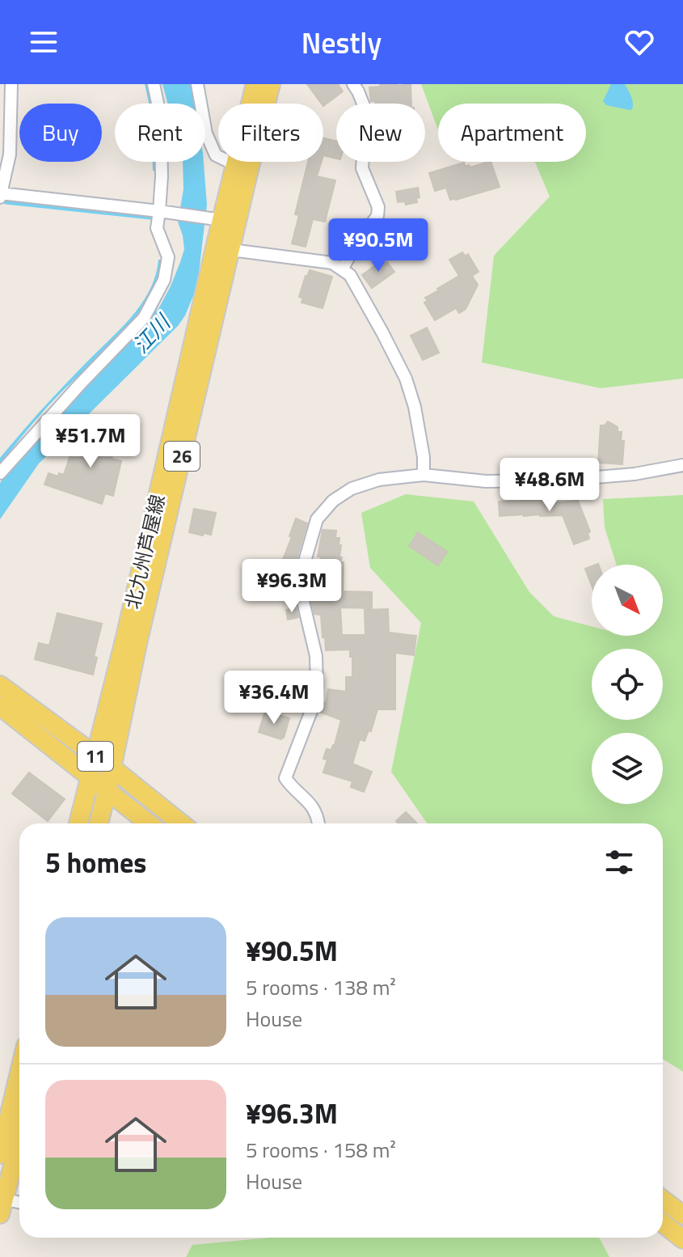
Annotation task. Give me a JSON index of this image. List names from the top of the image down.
{
  "streets": {
    "main road": ["26", "北九州芦屋線", "11"]
  },
  "crossings": [
    ["北九州芦屋線", "11"]
  ],
  "water": ["江川"],
  "north": "bottom right",
  "page": {
    "header": "Nestly",
    "chip": [
      "Buy",
      "Rent",
      "Filters",
      "New",
      "Apartment"
    ],
    "price": [
      "¥90.5M",
      "¥51.7M",
      "¥48.6M",
      "¥96.3M",
      "¥36.4M"
    ],
    "heading": "5 homes",
    "list": [
      {
        "name": "¥90.5M",
        "note": "5 rooms · 138 m² · House"
      },
      {
        "name": "¥96.3M",
        "note": "5 rooms · 158 m² · House"
      }
    ]
  }
}
